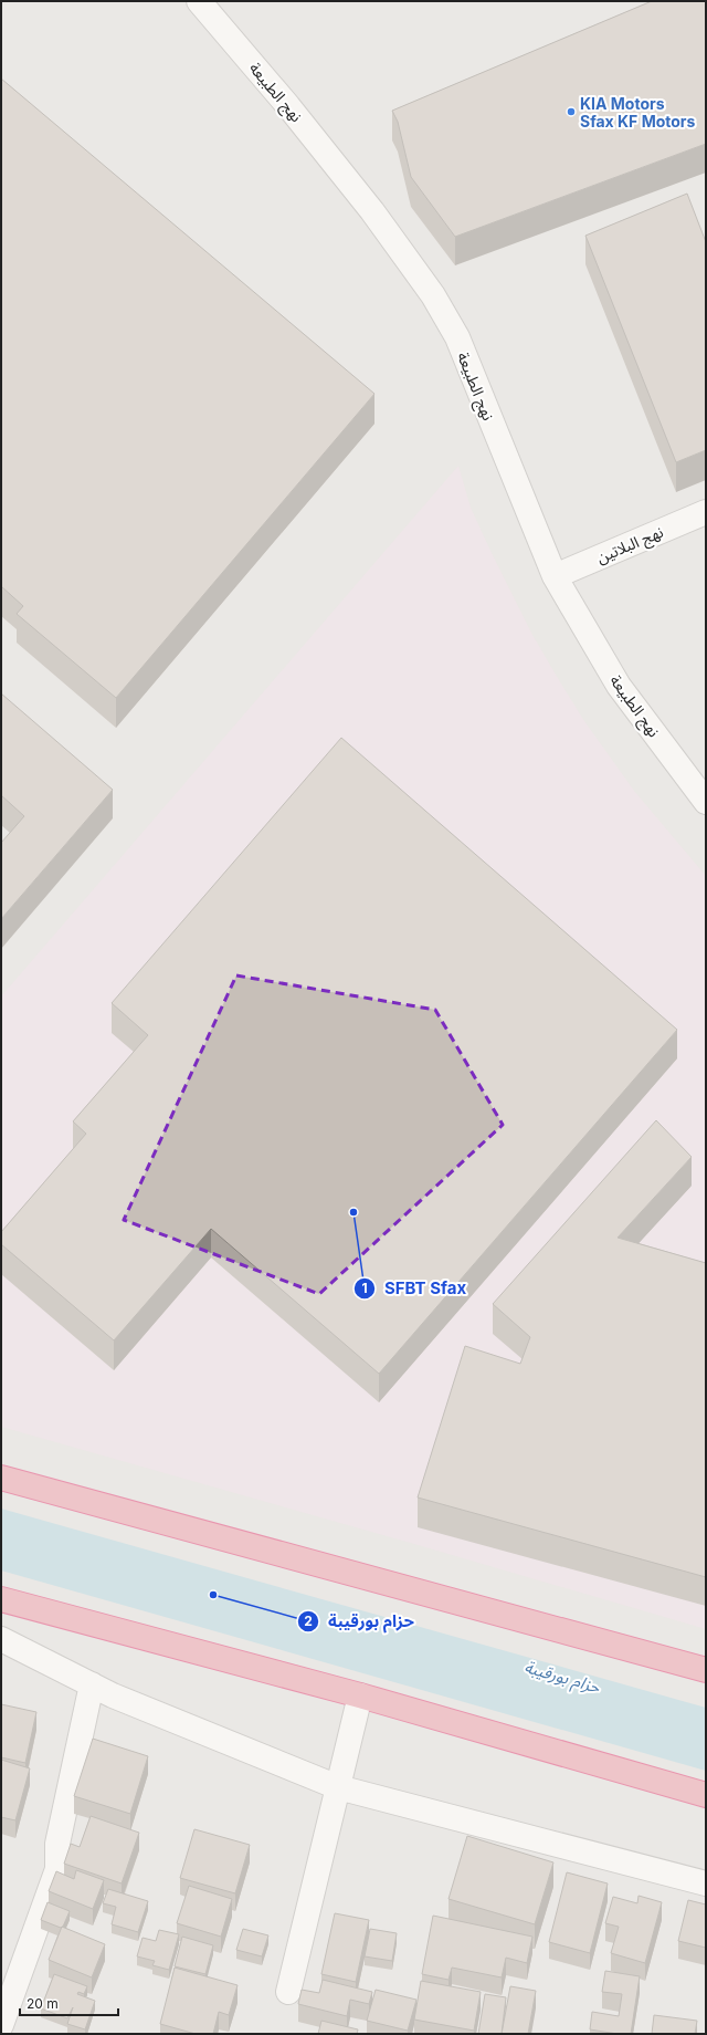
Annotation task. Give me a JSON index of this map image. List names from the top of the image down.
{
  "streets": {
    "street": ["نهج الطبيعة", "نهج البلاتين"]
  },
  "crossings": [
    ["نهج الطبيعة", "نهج البلاتين"]
  ],
  "water": ["حزام بورقيبة"],
  "places": ["KIA Motors Sfax KF Motors", "SFBT Sfax", "حزام بورقيبة"],
  "scale_bar": "20 m"
}
